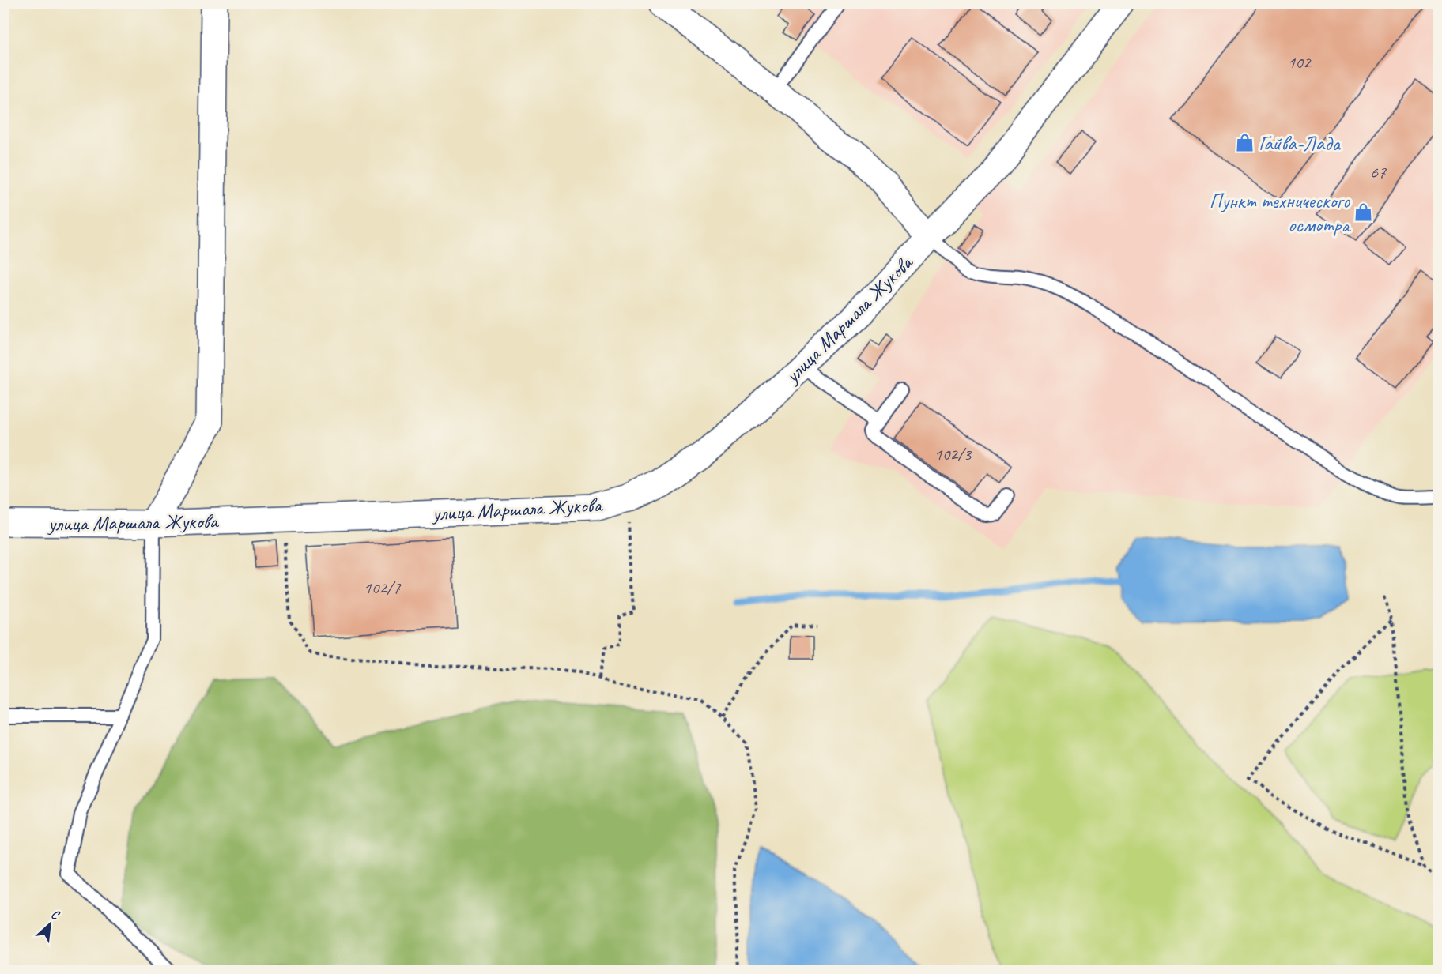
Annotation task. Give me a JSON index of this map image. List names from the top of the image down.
{
  "streets": {
    "street": ["улица Маршала Жукова"]
  },
  "places": {
    "shop": ["Гайва-Лада", "Пункт технического осмотра"]
  },
  "house_numbers": [
    "102",
    "67",
    "102/3",
    "102/7"
  ],
  "north": "top right"
}
